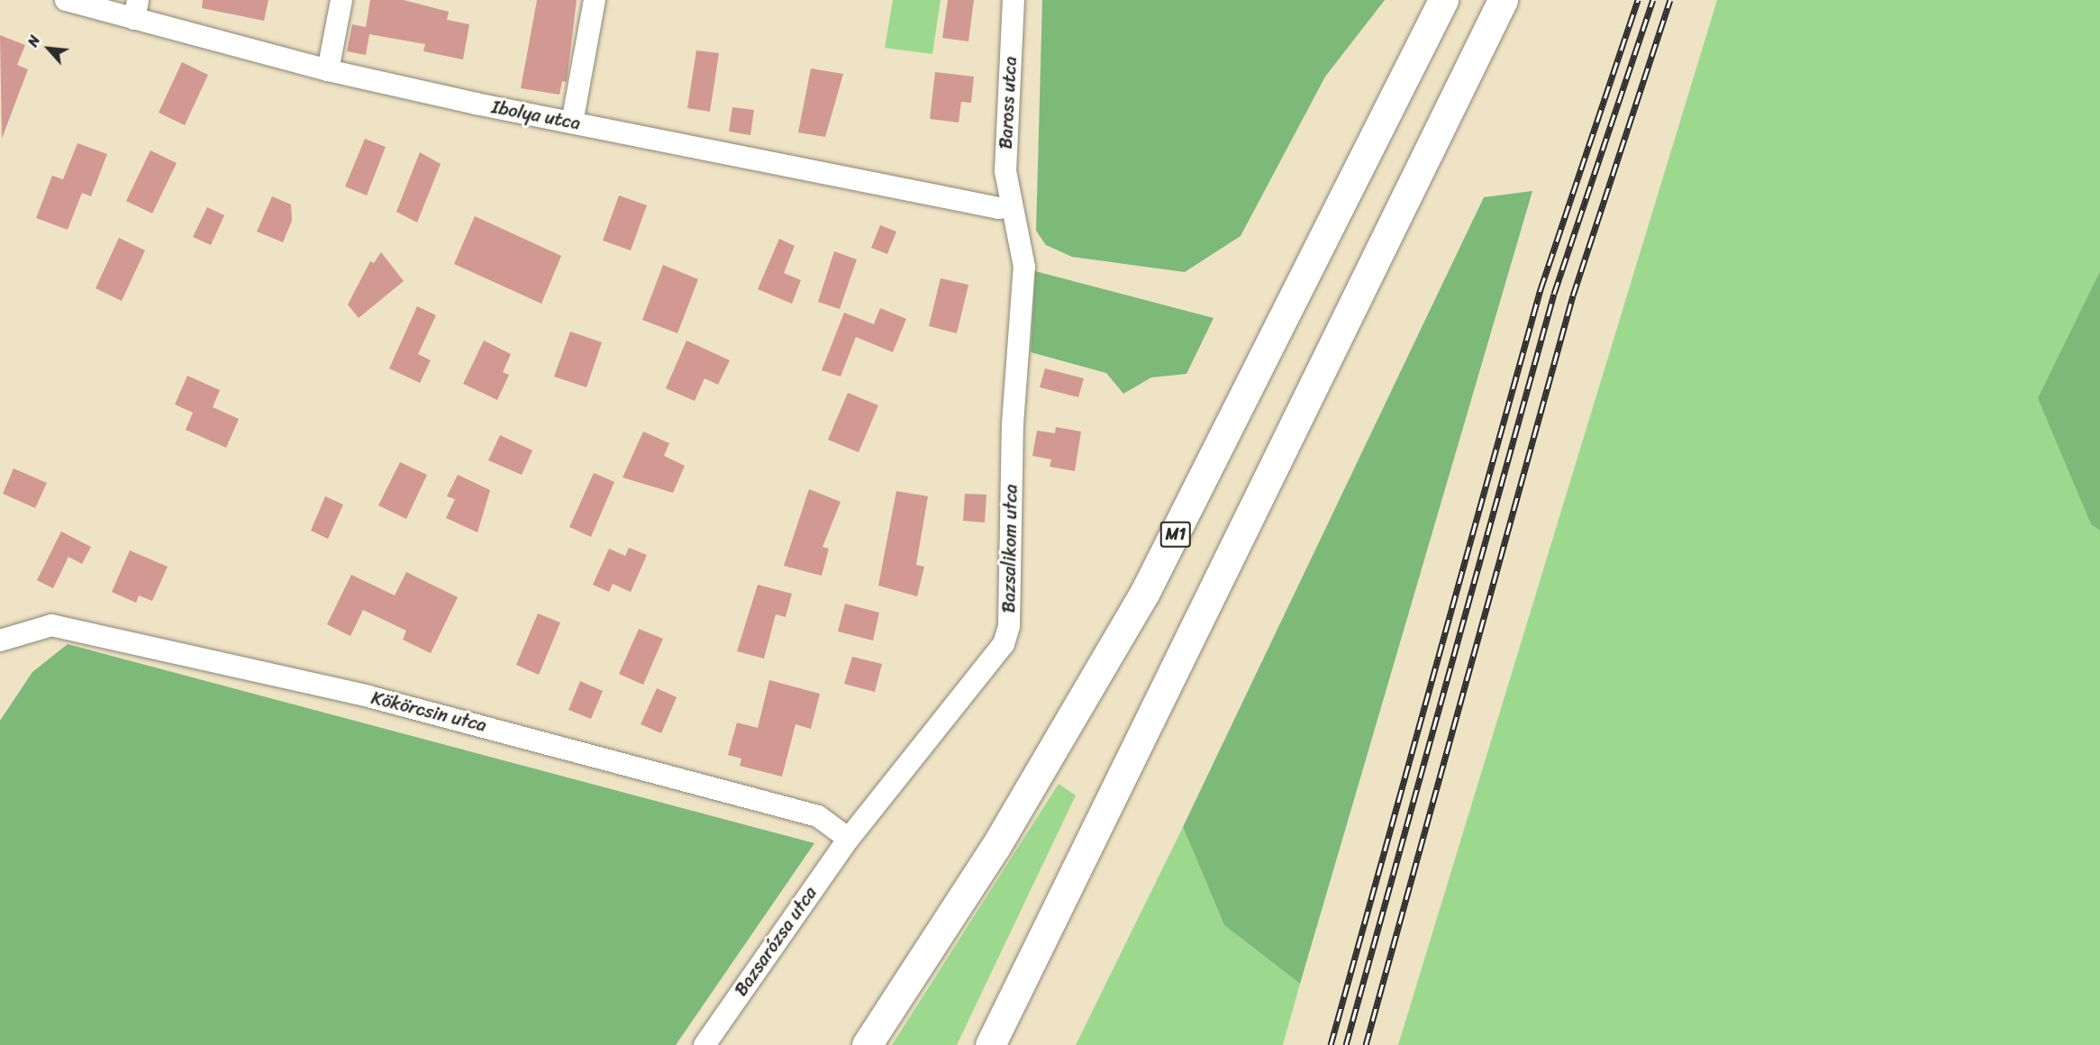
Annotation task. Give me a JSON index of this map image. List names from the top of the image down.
{
  "streets": {
    "highway": ["M1"],
    "street": [
      "Baross utca",
      "Ibolya utca",
      "Bazsalikom utca",
      "Kökörcsin utca",
      "Bazsarózsa utca"
    ]
  },
  "crossings": [
    ["Baross utca", "Ibolya utca"],
    ["Baross utca", "Bazsalikom utca"],
    ["Ibolya utca", "Bazsalikom utca"],
    ["Bazsalikom utca", "Kökörcsin utca"],
    ["Bazsalikom utca", "Bazsarózsa utca"],
    ["Kökörcsin utca", "Bazsarózsa utca"]
  ],
  "north": "top left"
}
